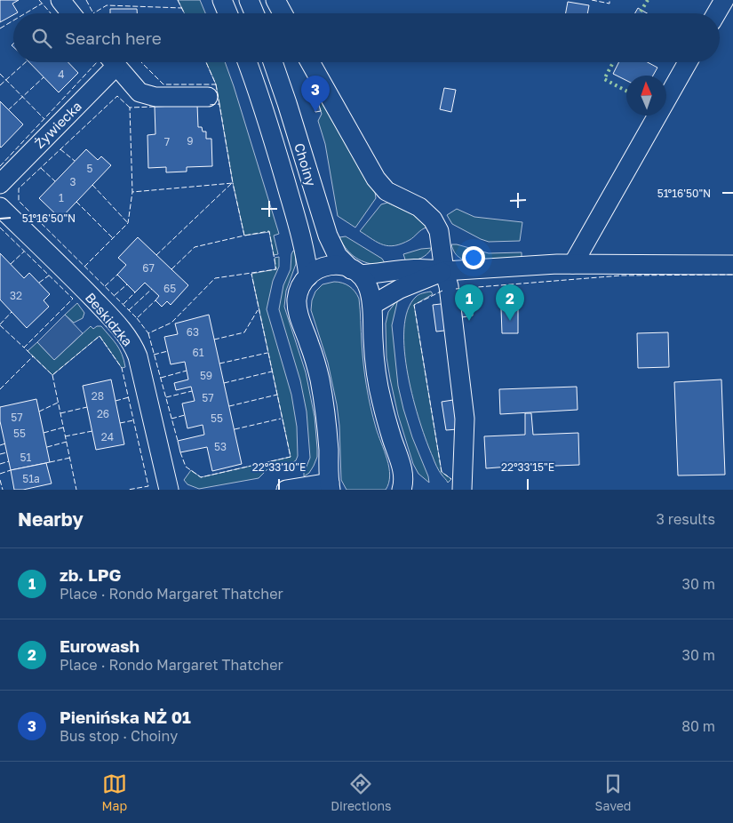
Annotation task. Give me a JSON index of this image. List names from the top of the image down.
{
  "streets": {
    "street": ["Żywiecka", "Choiny", "Beskidzka"]
  },
  "house_numbers": [
    "4",
    "9",
    "7",
    "5",
    "3",
    "1",
    "67",
    "65",
    "32",
    "63",
    "61",
    "59",
    "28",
    "57",
    "26",
    "57",
    "55",
    "55",
    "24",
    "53",
    "51",
    "51a"
  ],
  "north": "top",
  "page": {
    "search": "Search here",
    "pins": ["3", "1", "2"],
    "heading": ["Nearby", "3 results"],
    "list": [
      {
        "mark": "1",
        "name": "zb. LPG",
        "note": "Place · Rondo Margaret Thatcher",
        "value": "30 m"
      },
      {
        "mark": "2",
        "name": "Eurowash",
        "note": "Place · Rondo Margaret Thatcher",
        "value": "30 m"
      },
      {
        "mark": "3",
        "name": "Pienińska NŻ 01",
        "note": "Bus stop · Choiny",
        "value": "80 m"
      }
    ],
    "nav": ["Map", "Directions", "Saved"]
  },
  "coordinates": ["51°16'50\"N", "22°33'10\"E", "22°33'15\"E"]
}
